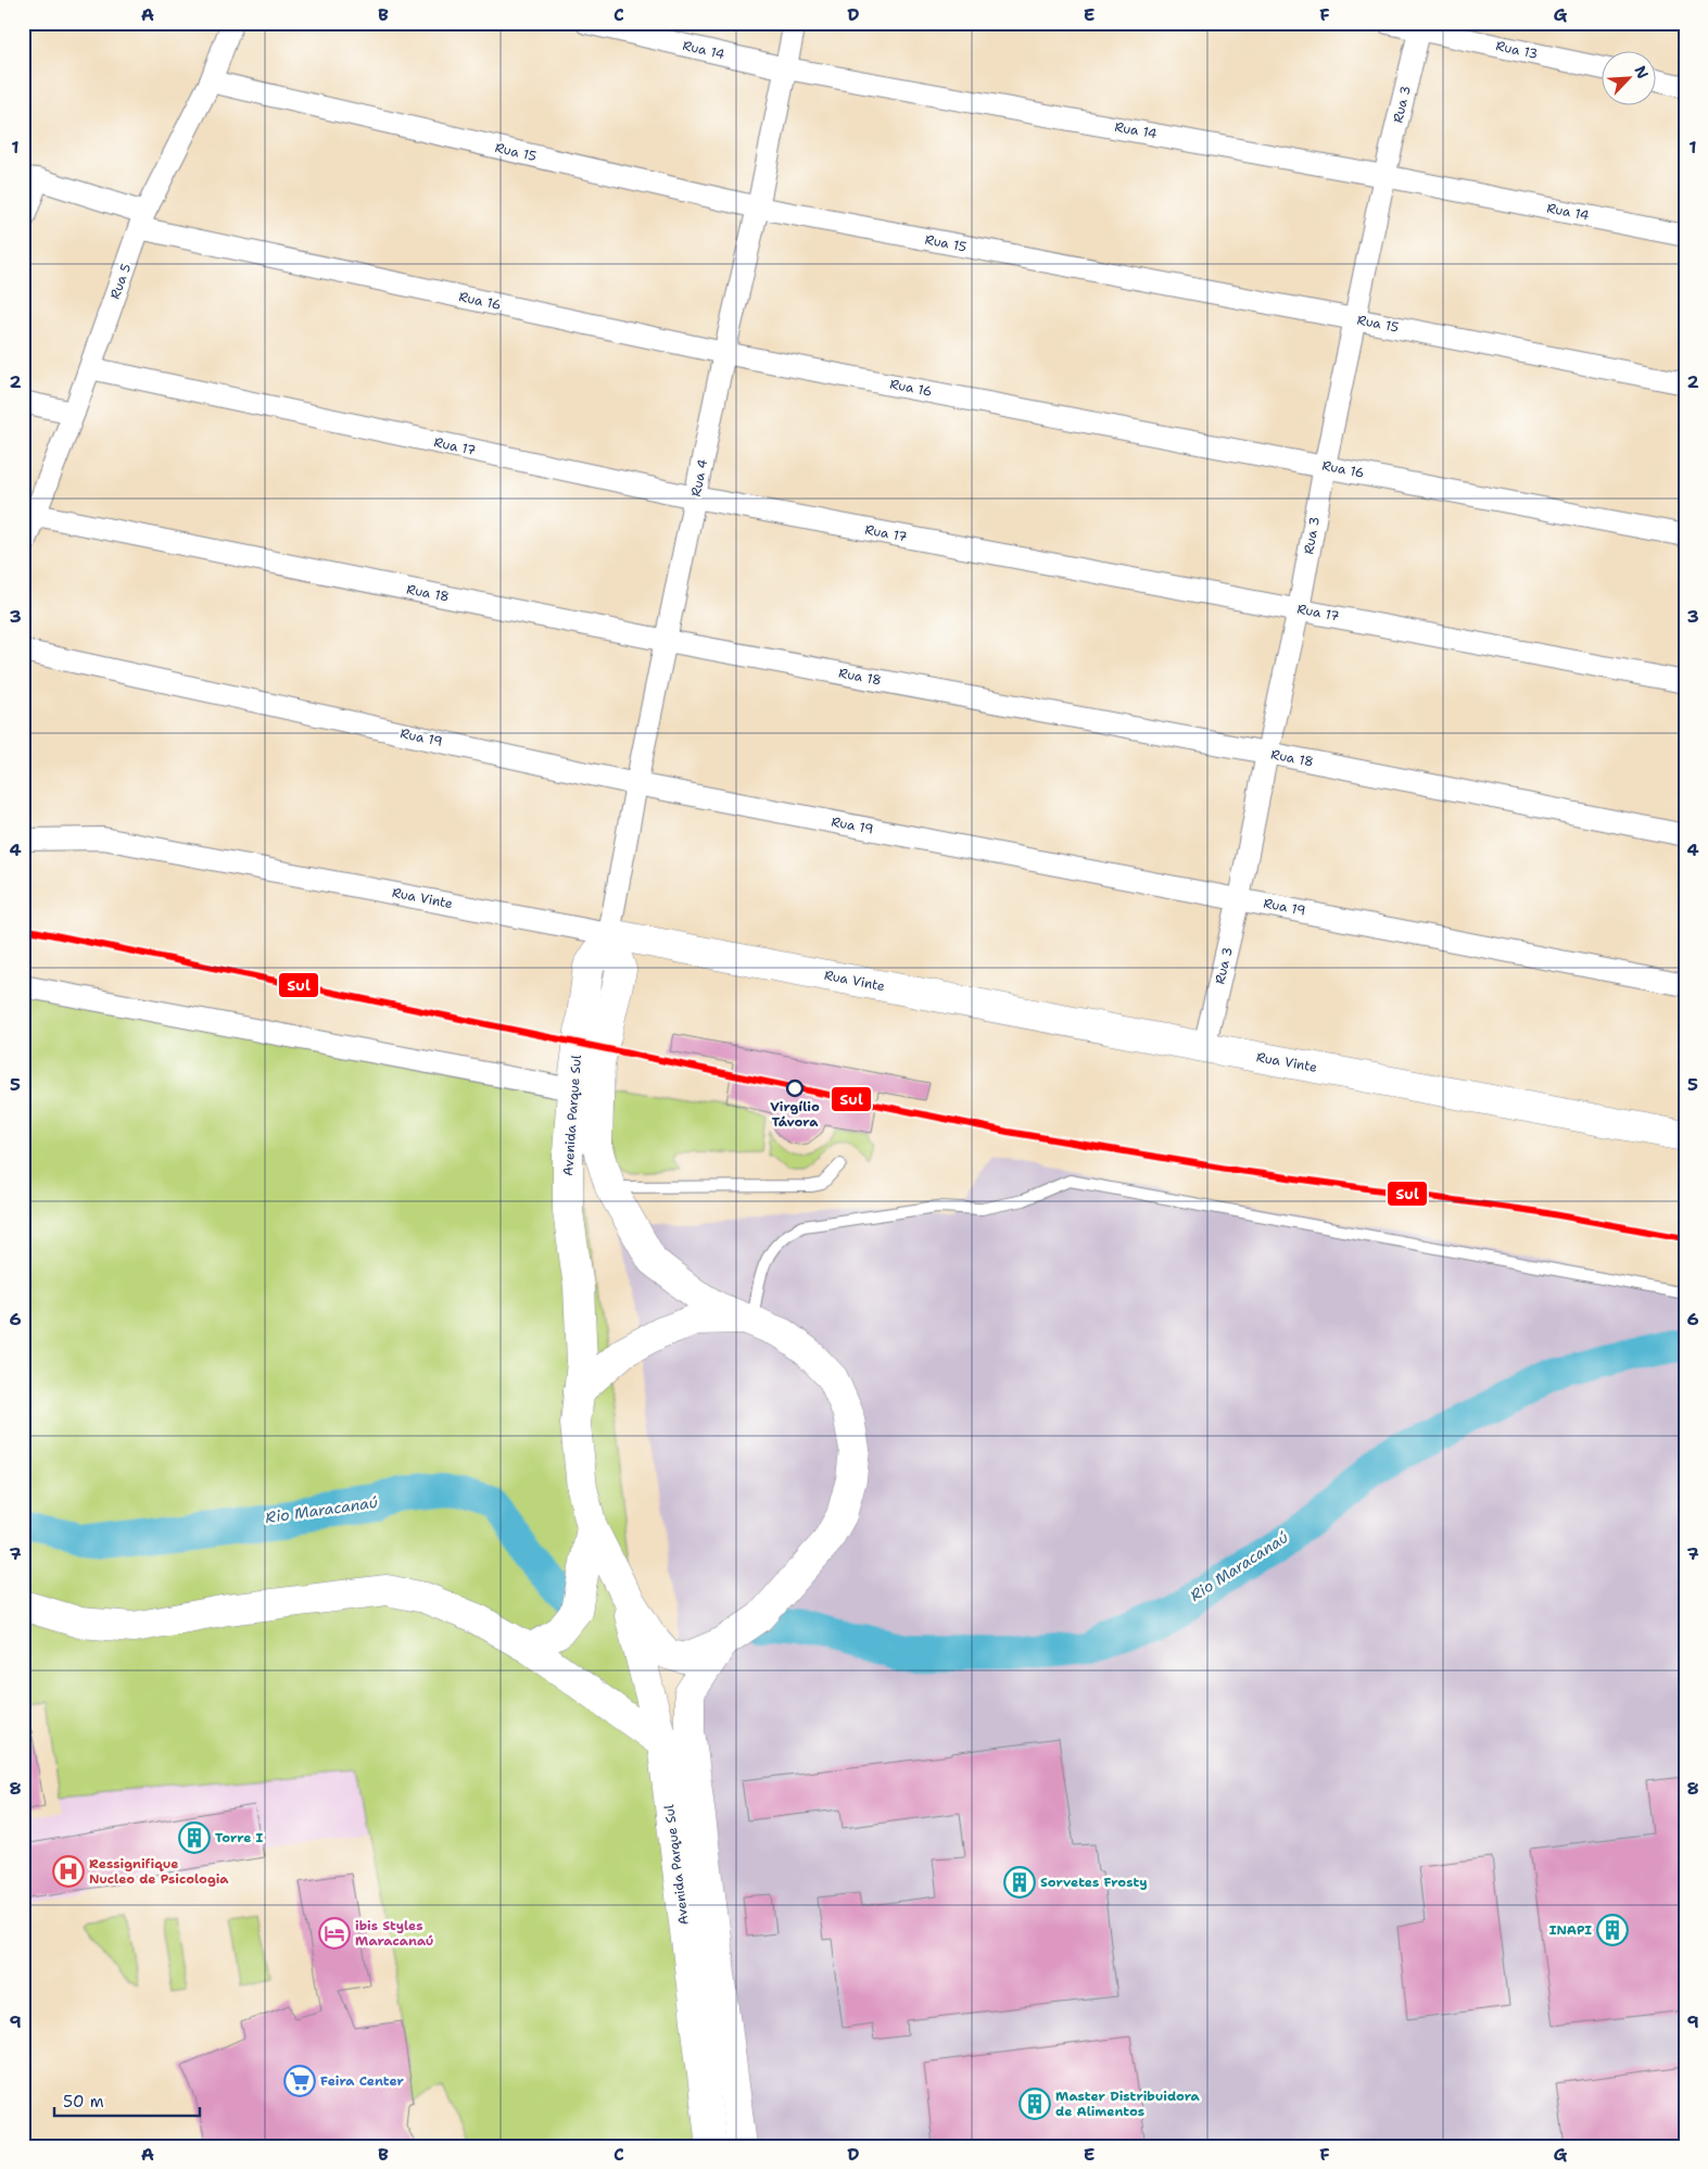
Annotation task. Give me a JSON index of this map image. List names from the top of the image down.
{
  "streets": {
    "street": [
      "Rua 14",
      "Rua 13",
      "Rua 3",
      "Rua 15",
      "Rua 5",
      "Rua 16",
      "Rua 17",
      "Rua 4",
      "Rua 18",
      "Rua 19",
      "Rua Vinte",
      "Avenida Parque Sul"
    ]
  },
  "crossings": [
    ["Rua 14", "Rua 3"],
    ["Rua 14", "Rua 4"],
    ["Rua 13", "Rua 3"],
    ["Rua 3", "Rua 15"],
    ["Rua 3", "Rua 16"],
    ["Rua 3", "Rua 17"],
    ["Rua 3", "Rua 18"],
    ["Rua 3", "Rua 19"],
    ["Rua 3", "Rua Vinte"],
    ["Rua 15", "Rua 5"],
    ["Rua 15", "Rua 4"],
    ["Rua 5", "Rua 16"],
    ["Rua 5", "Rua 17"],
    ["Rua 5", "Rua 18"],
    ["Rua 16", "Rua 4"],
    ["Rua 17", "Rua 4"],
    ["Rua 4", "Rua 18"],
    ["Rua 4", "Rua 19"],
    ["Rua 4", "Rua Vinte"],
    ["Rua 4", "Avenida Parque Sul"],
    ["Rua Vinte", "Avenida Parque Sul"]
  ],
  "water": ["Rio Maracanaú"],
  "places": {
    "other": ["Virgílio Távora"],
    "building": [
      "Torre I",
      "Sorvetes Frosty",
      "INAPI",
      "Master Distribuidora de Alimentos"
    ],
    "hospital": ["Ressignifique Nucleo de Psicologia"],
    "hotel": ["ibis Styles Maracanaú"],
    "supermarket": ["Feira Center"]
  },
  "lines": ["metro line Sul"],
  "scale_bar": "50 m",
  "north": "top right",
  "grid": {
    "columns": [
      "A",
      "B",
      "C",
      "D",
      "E",
      "F",
      "G"
    ],
    "rows": [
      "1",
      "2",
      "3",
      "4",
      "5",
      "6",
      "7",
      "8",
      "9"
    ]
  }
}
